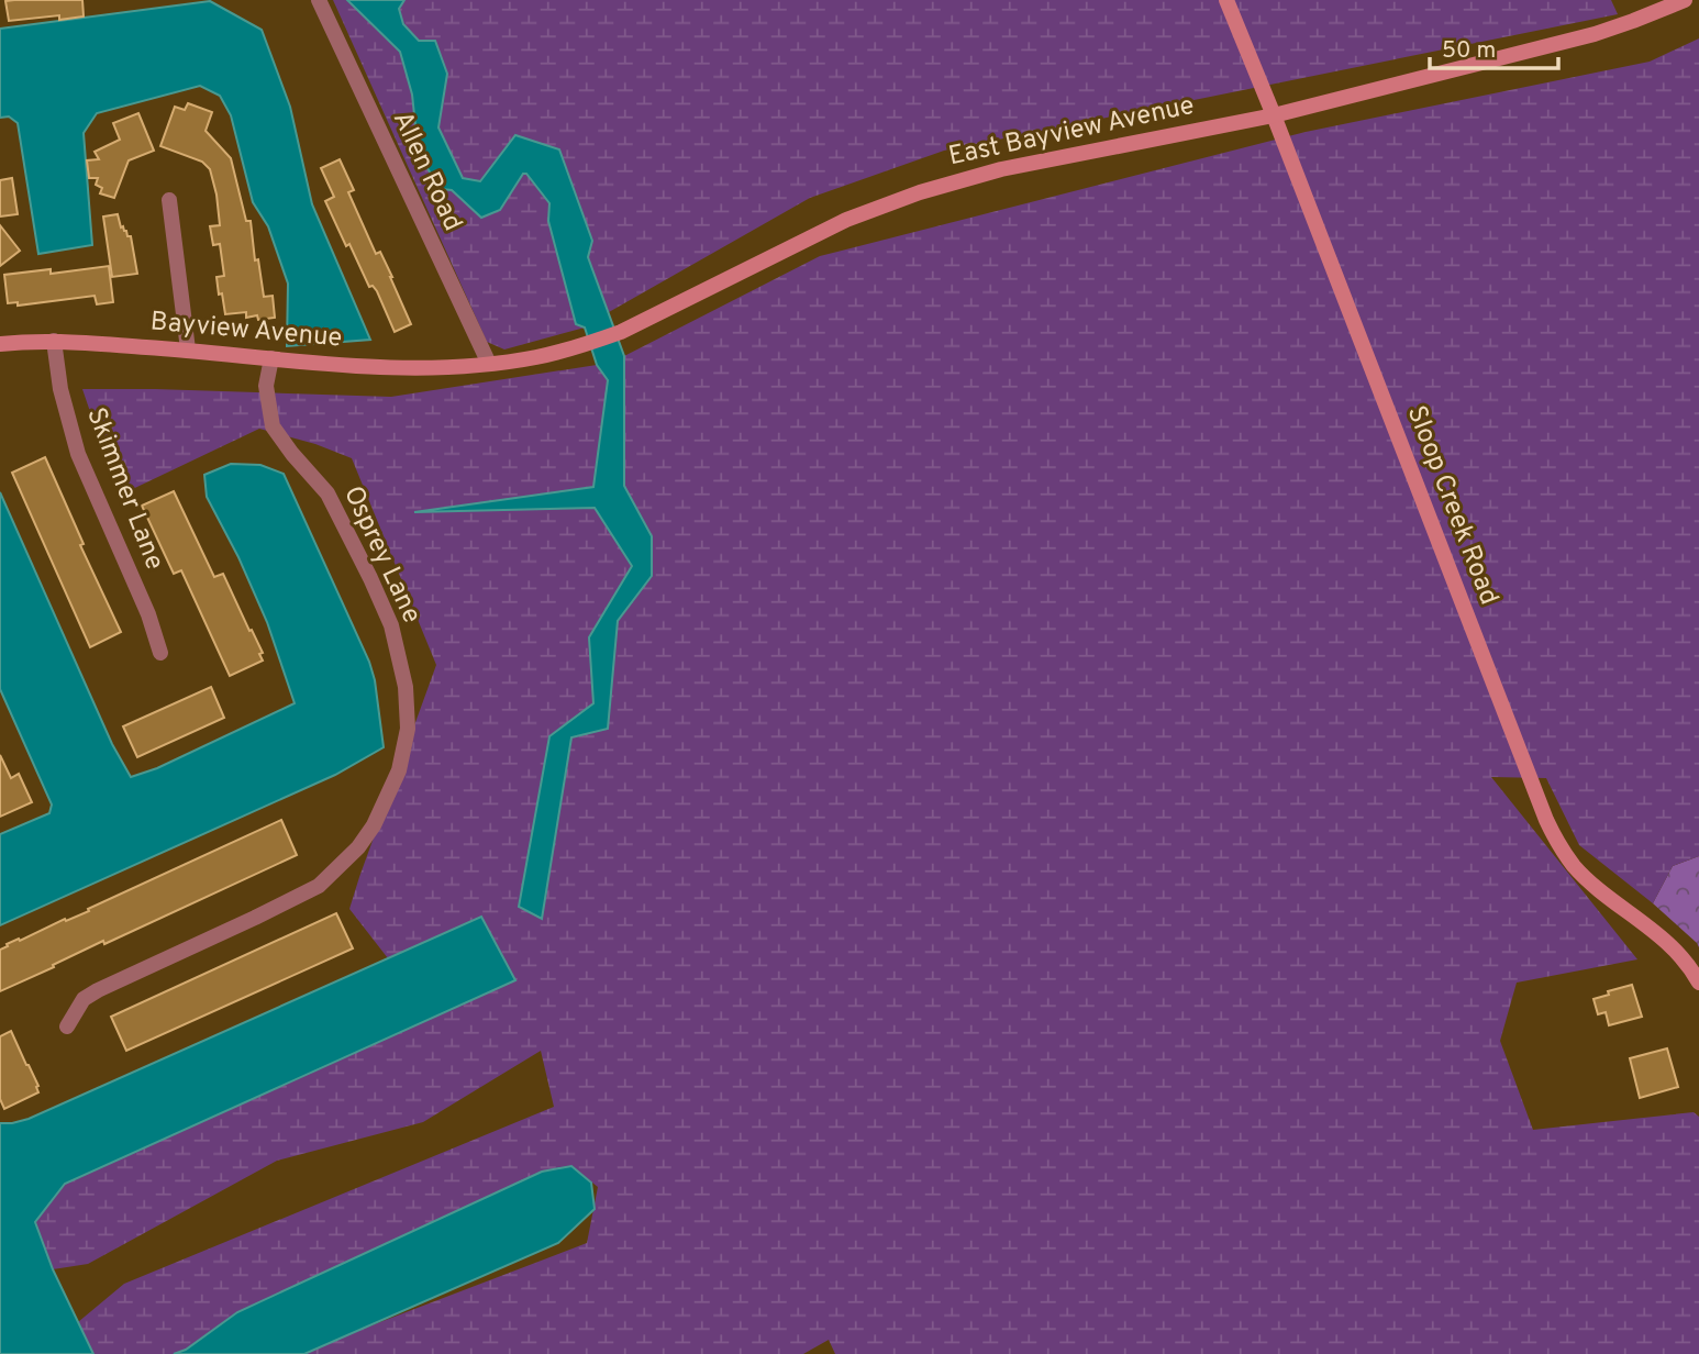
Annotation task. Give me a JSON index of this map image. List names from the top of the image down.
{
  "streets": {
    "main road": ["East Bayview Avenue", "Bayview Avenue", "Sloop Creek Road"],
    "street": ["Allen Road", "Skimmer Lane", "Osprey Lane"]
  },
  "crossings": [
    ["East Bayview Avenue", "Allen Road"],
    ["East Bayview Avenue", "Bayview Avenue"],
    ["East Bayview Avenue", "Sloop Creek Road"],
    ["Allen Road", "Bayview Avenue"],
    ["Bayview Avenue", "Skimmer Lane"],
    ["Bayview Avenue", "Osprey Lane"]
  ],
  "scale_bar": "50 m"
}
